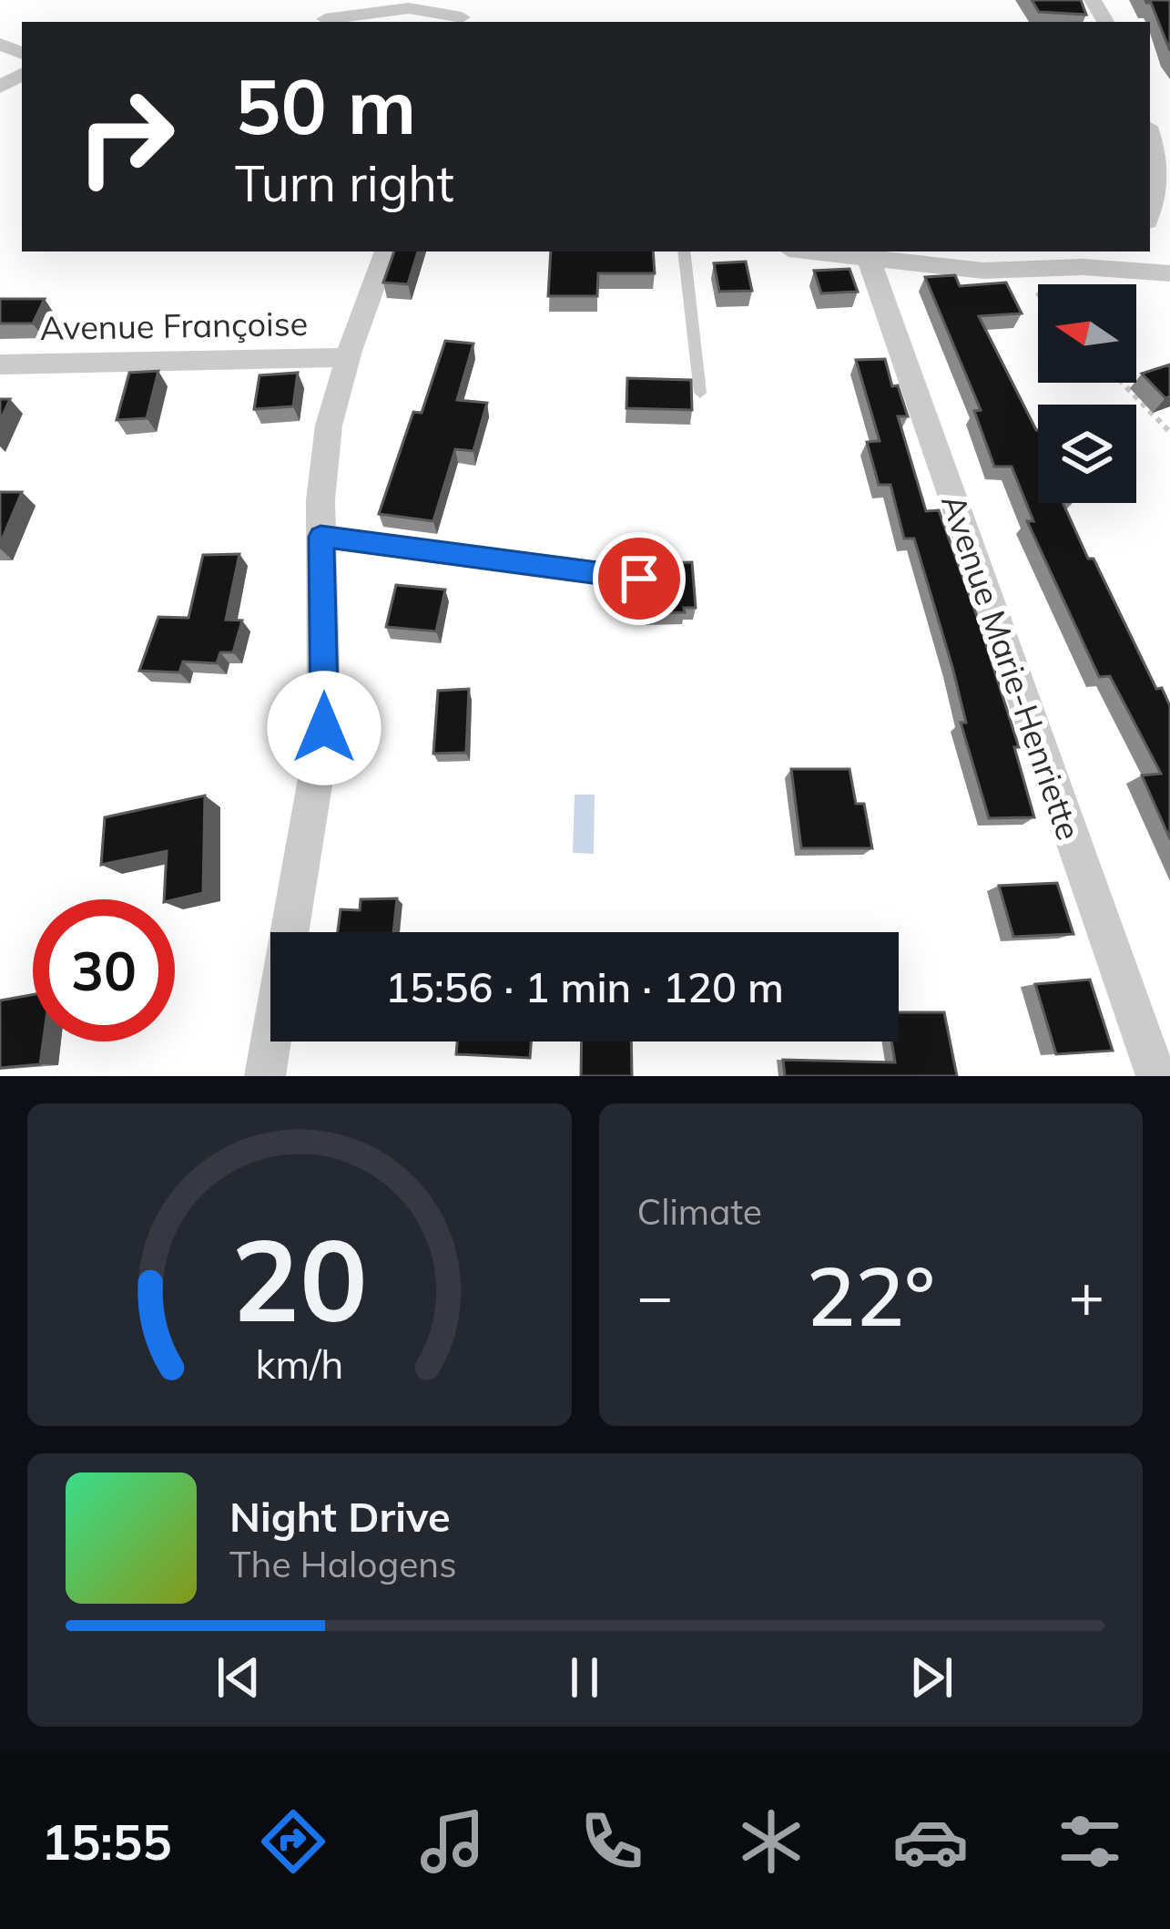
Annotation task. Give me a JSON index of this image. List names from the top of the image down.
{
  "streets": {
    "street": ["Avenue Françoise", "Avenue Marie-Henriette"]
  },
  "north": "left",
  "page": {
    "turn": ["50 m", "Turn right"],
    "limit": "30",
    "trip": "15:56 · 1 min · 120 m",
    "tile": "Climate",
    "heat": ["−", "22°", "+"],
    "song": ["Night Drive", "The Halogens"],
    "tabs": "15:55",
    "gauge": ["20", "km/h"]
  }
}
